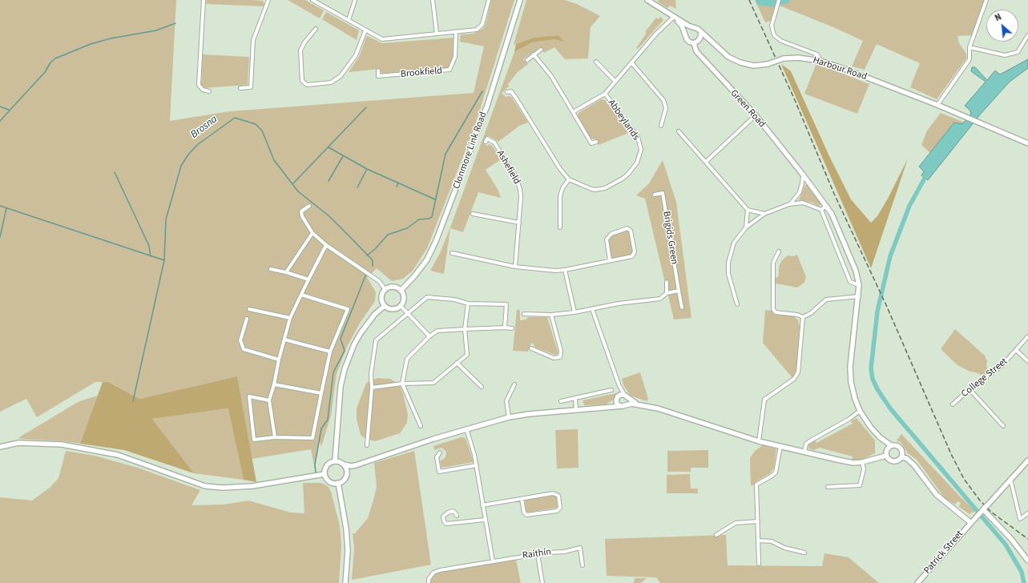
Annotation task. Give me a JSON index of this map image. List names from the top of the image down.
{
  "streets": {
    "street": [
      "Harbour Road",
      "Brookfield",
      "Green Road",
      "Abbeylands",
      "Clonmore Link Road",
      "Ashefield",
      "Brigids Green",
      "College Street",
      "Patrick Street",
      "Raithín"
    ]
  },
  "crossings": [
    ["Harbour Road", "Green Road"]
  ],
  "water": ["Brosna"],
  "north": "top left"
}
